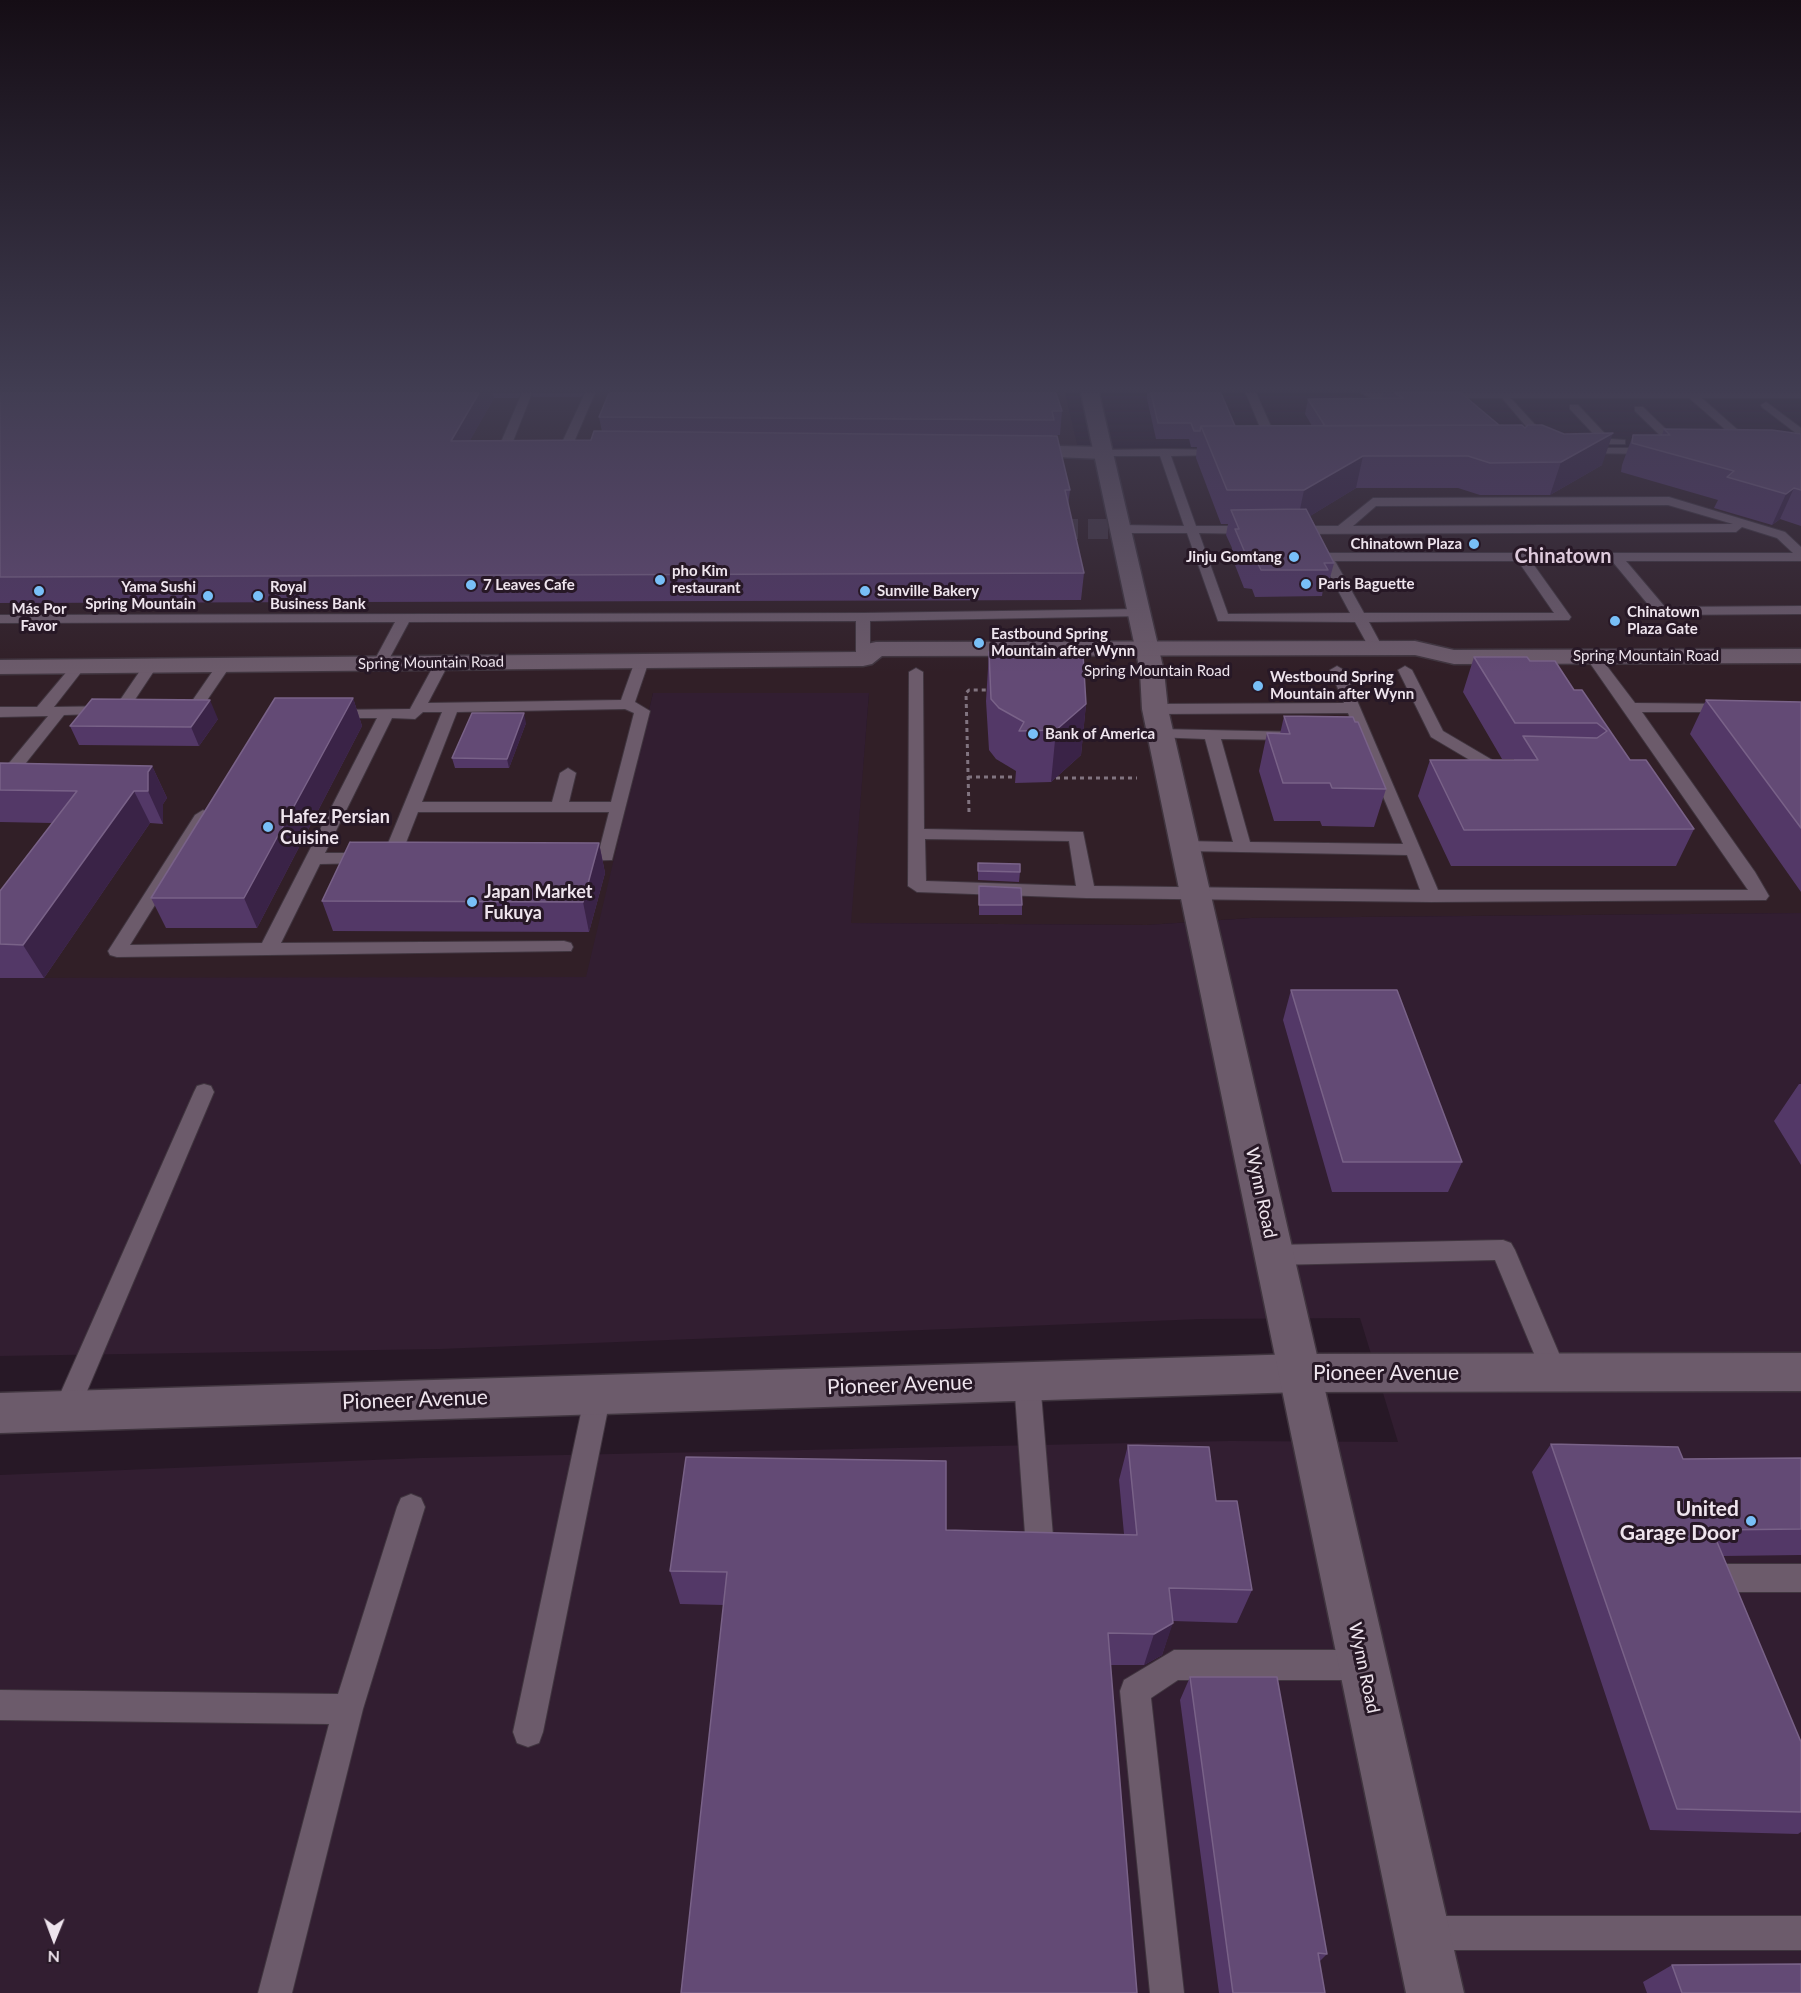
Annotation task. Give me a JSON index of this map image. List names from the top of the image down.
{
  "streets": {
    "street": ["Spring Mountain Road", "Wynn Road", "Pioneer Avenue"]
  },
  "crossings": [
    ["Spring Mountain Road", "Wynn Road"],
    ["Wynn Road", "Pioneer Avenue"]
  ],
  "districts": ["Chinatown"],
  "places": [
    "Chinatown Plaza",
    "Jinju Gomtang",
    "pho Kim restaurant",
    "Paris Baguette",
    "7 Leaves Cafe",
    "Más Por Favor",
    "Sunville Bakery",
    "Yama Sushi Spring Mountain",
    "Royal Business Bank",
    "Chinatown Plaza Gate",
    "Eastbound Spring Mountain after Wynn",
    "Westbound Spring Mountain after Wynn",
    "Bank of America",
    "Hafez Persian Cuisine",
    "Japan Market Fukuya",
    "United Garage Door"
  ],
  "north": "bottom"
}
